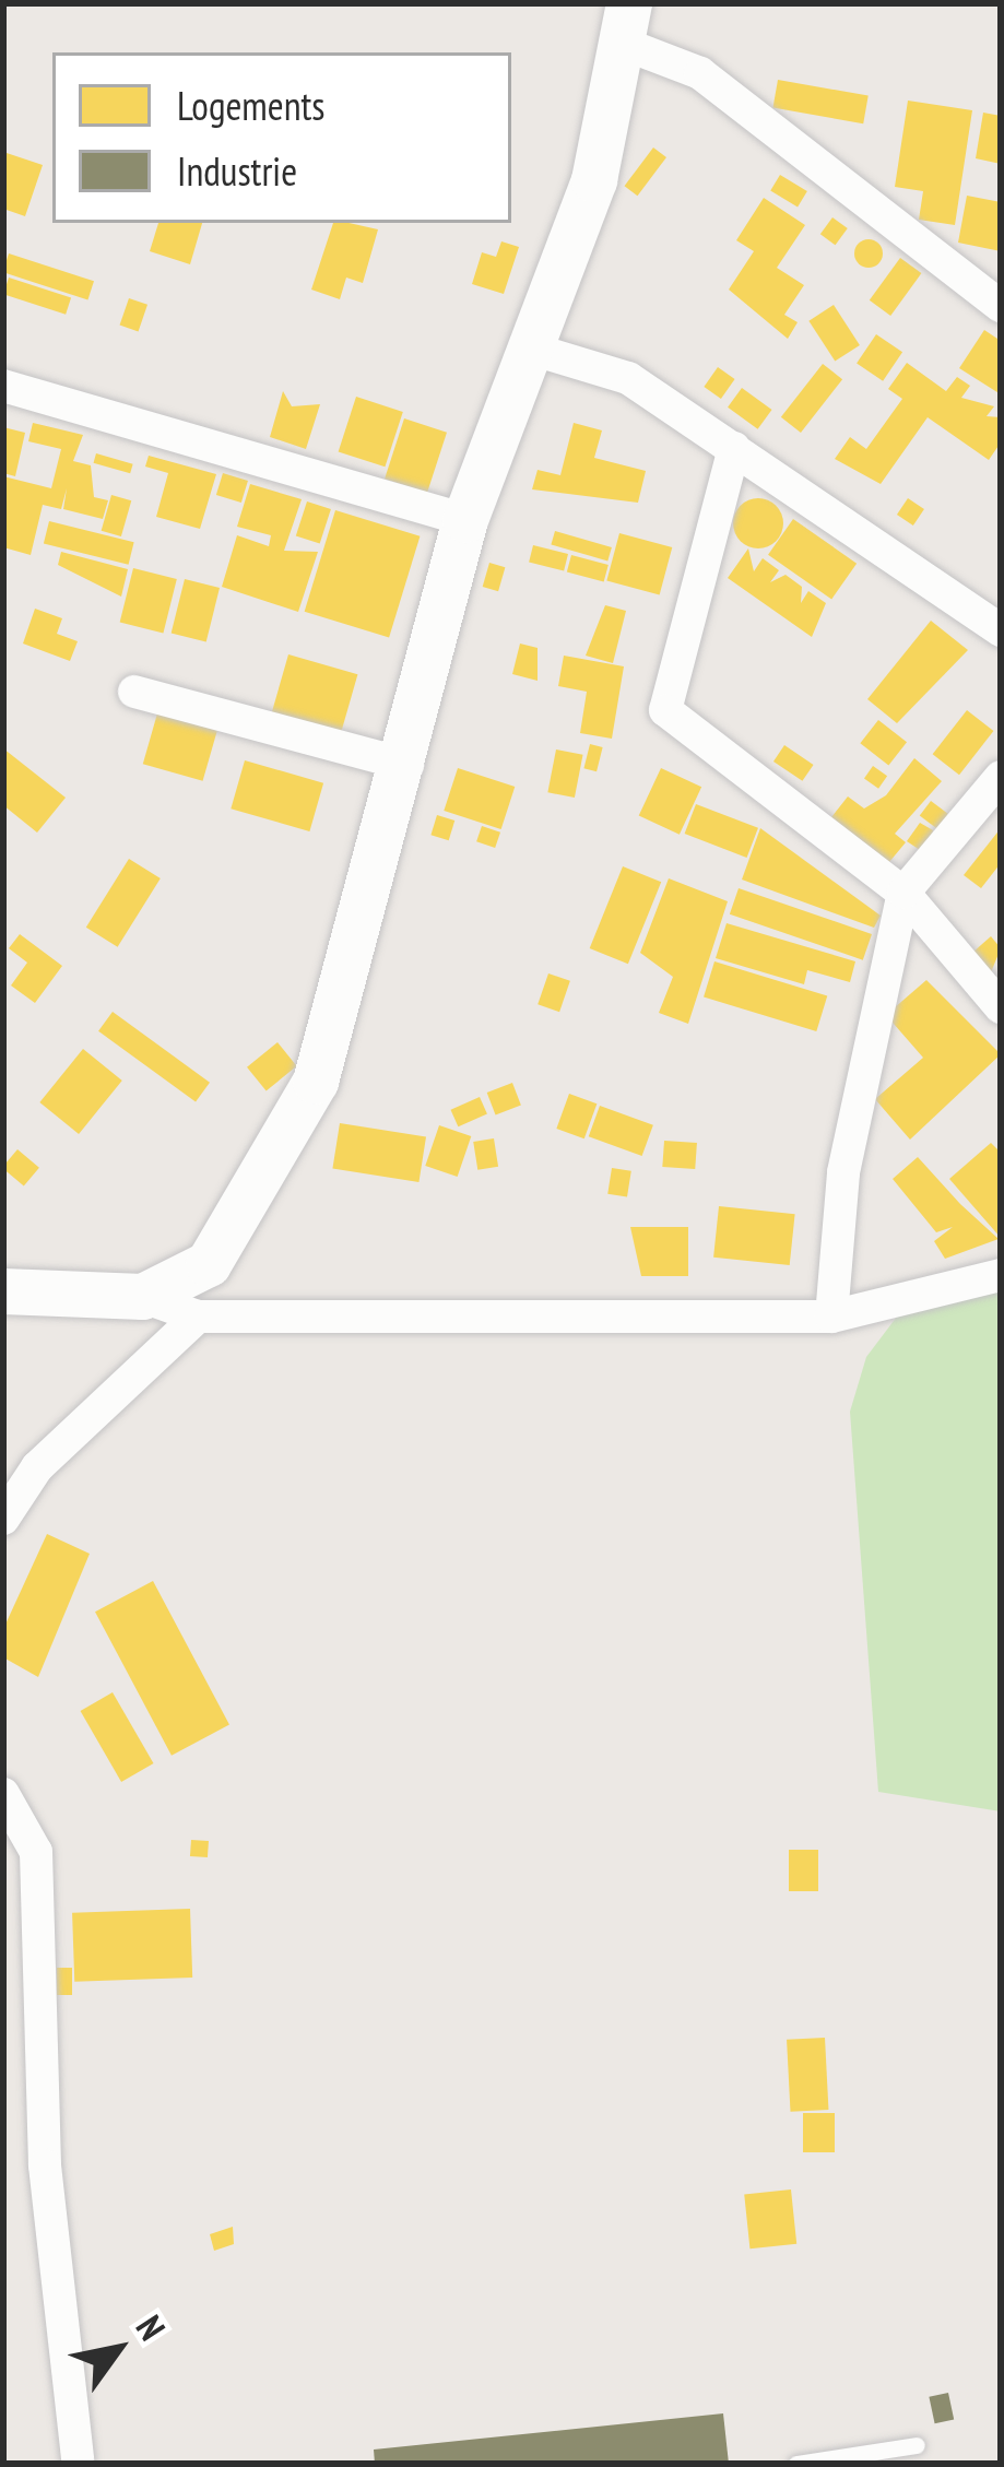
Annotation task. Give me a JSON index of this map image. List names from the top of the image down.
{
  "legend": ["Logements", "Industrie"],
  "north": "top right"
}
